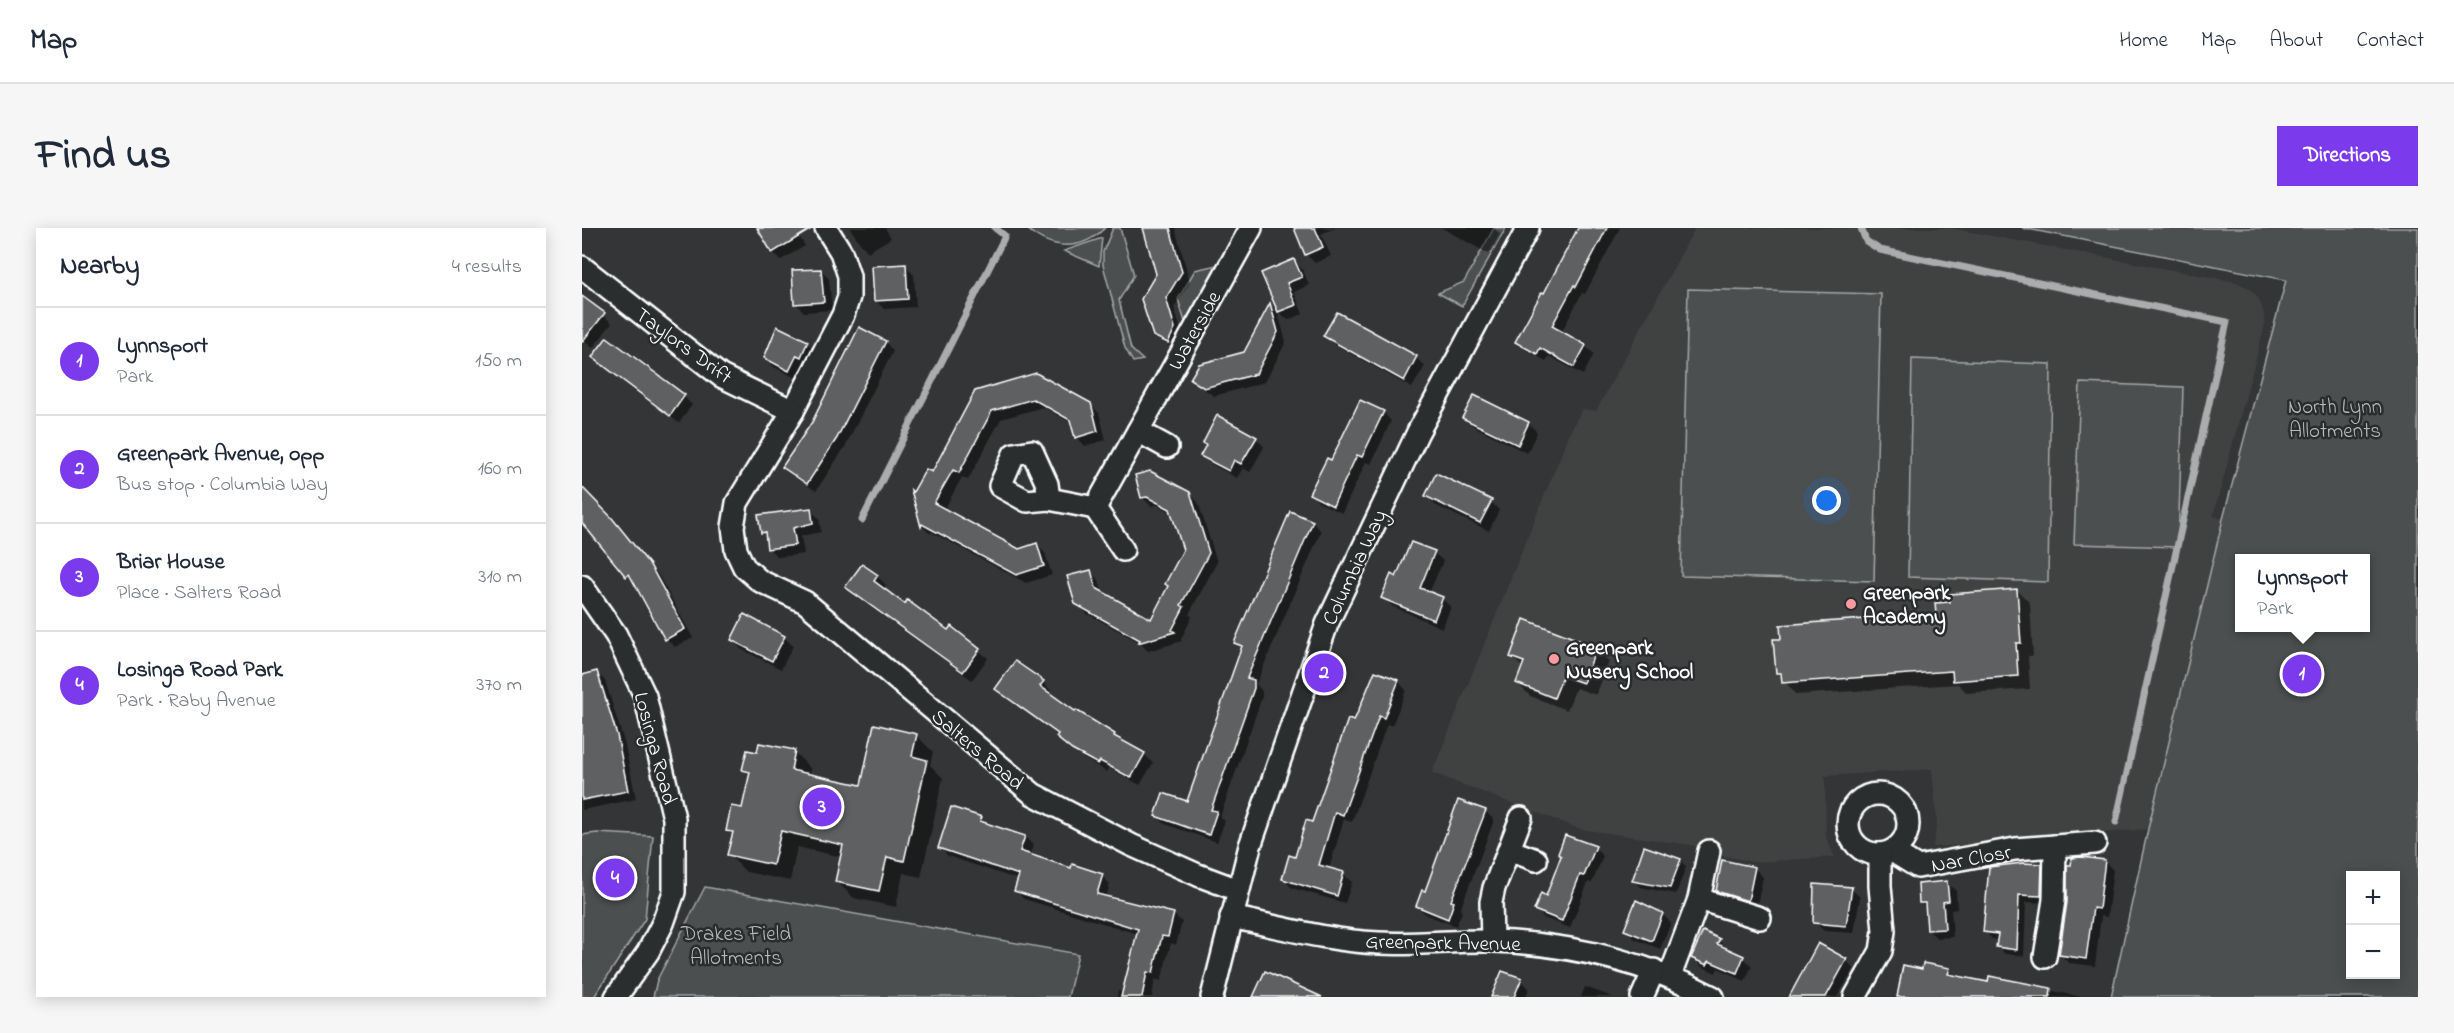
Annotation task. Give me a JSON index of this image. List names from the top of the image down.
{
  "streets": {
    "street": [
      "Waterside",
      "Taylors Drift",
      "Columbia Way",
      "Losinga Road",
      "Salters Road",
      "Nar Closr",
      "Greenpark Avenue"
    ]
  },
  "crossings": [
    ["Taylors Drift", "Salters Road"],
    ["Columbia Way", "Salters Road"],
    ["Columbia Way", "Greenpark Avenue"]
  ],
  "parks": ["North Lynn Allotments", "Drakes Field Allotments"],
  "places": ["Greenpark Academy", "Greenpark Nusery School"],
  "page": {
    "header": "Map",
    "nav": [
      "Home",
      "Map",
      "About",
      "Contact"
    ],
    "title": "Find us",
    "buttons": "Directions",
    "heading": ["Nearby", "4 results"],
    "list": [
      {
        "mark": "1",
        "name": "Lynnsport",
        "note": "Park",
        "value": "150 m"
      },
      {
        "mark": "2",
        "name": "Greenpark Avenue, opp",
        "note": "Bus stop · Columbia Way",
        "value": "160 m"
      },
      {
        "mark": "3",
        "name": "Briar House",
        "note": "Place · Salters Road",
        "value": "310 m"
      },
      {
        "mark": "4",
        "name": "Losinga Road Park",
        "note": "Park · Raby Avenue",
        "value": "370 m"
      }
    ],
    "popup": ["Lynnsport", "Park"],
    "pins": [
      "2",
      "1",
      "3",
      "4"
    ],
    "map_buttons": ["+", "−"]
  }
}
